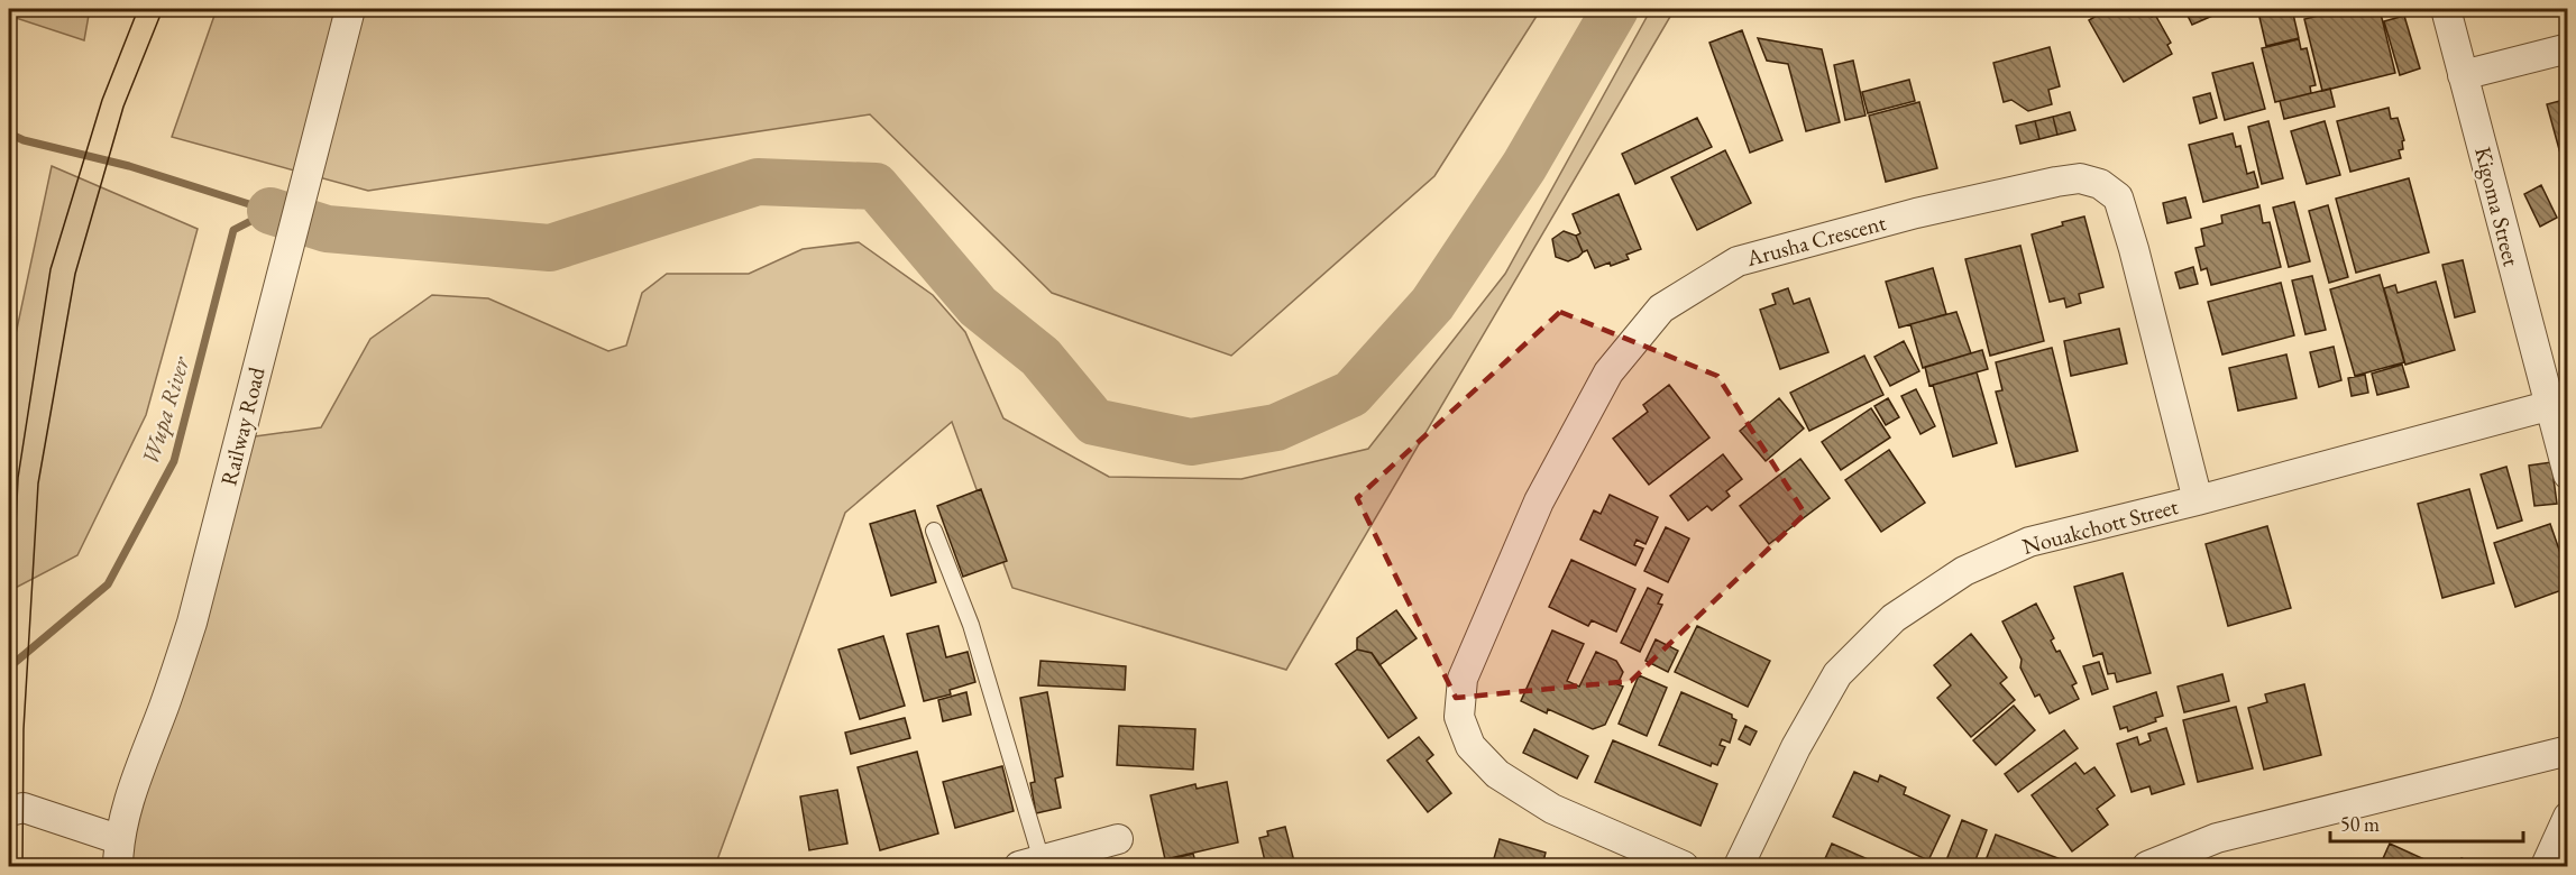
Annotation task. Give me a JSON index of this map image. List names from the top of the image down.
{
  "streets": {
    "street": [
      "Kigoma Street",
      "Arusha Crescent",
      "Railway Road",
      "Nouakchott Street"
    ]
  },
  "crossings": [
    ["Kigoma Street", "Nouakchott Street"],
    ["Arusha Crescent", "Nouakchott Street"]
  ],
  "water": ["Wupa River"],
  "scale_bar": "50 m"
}
